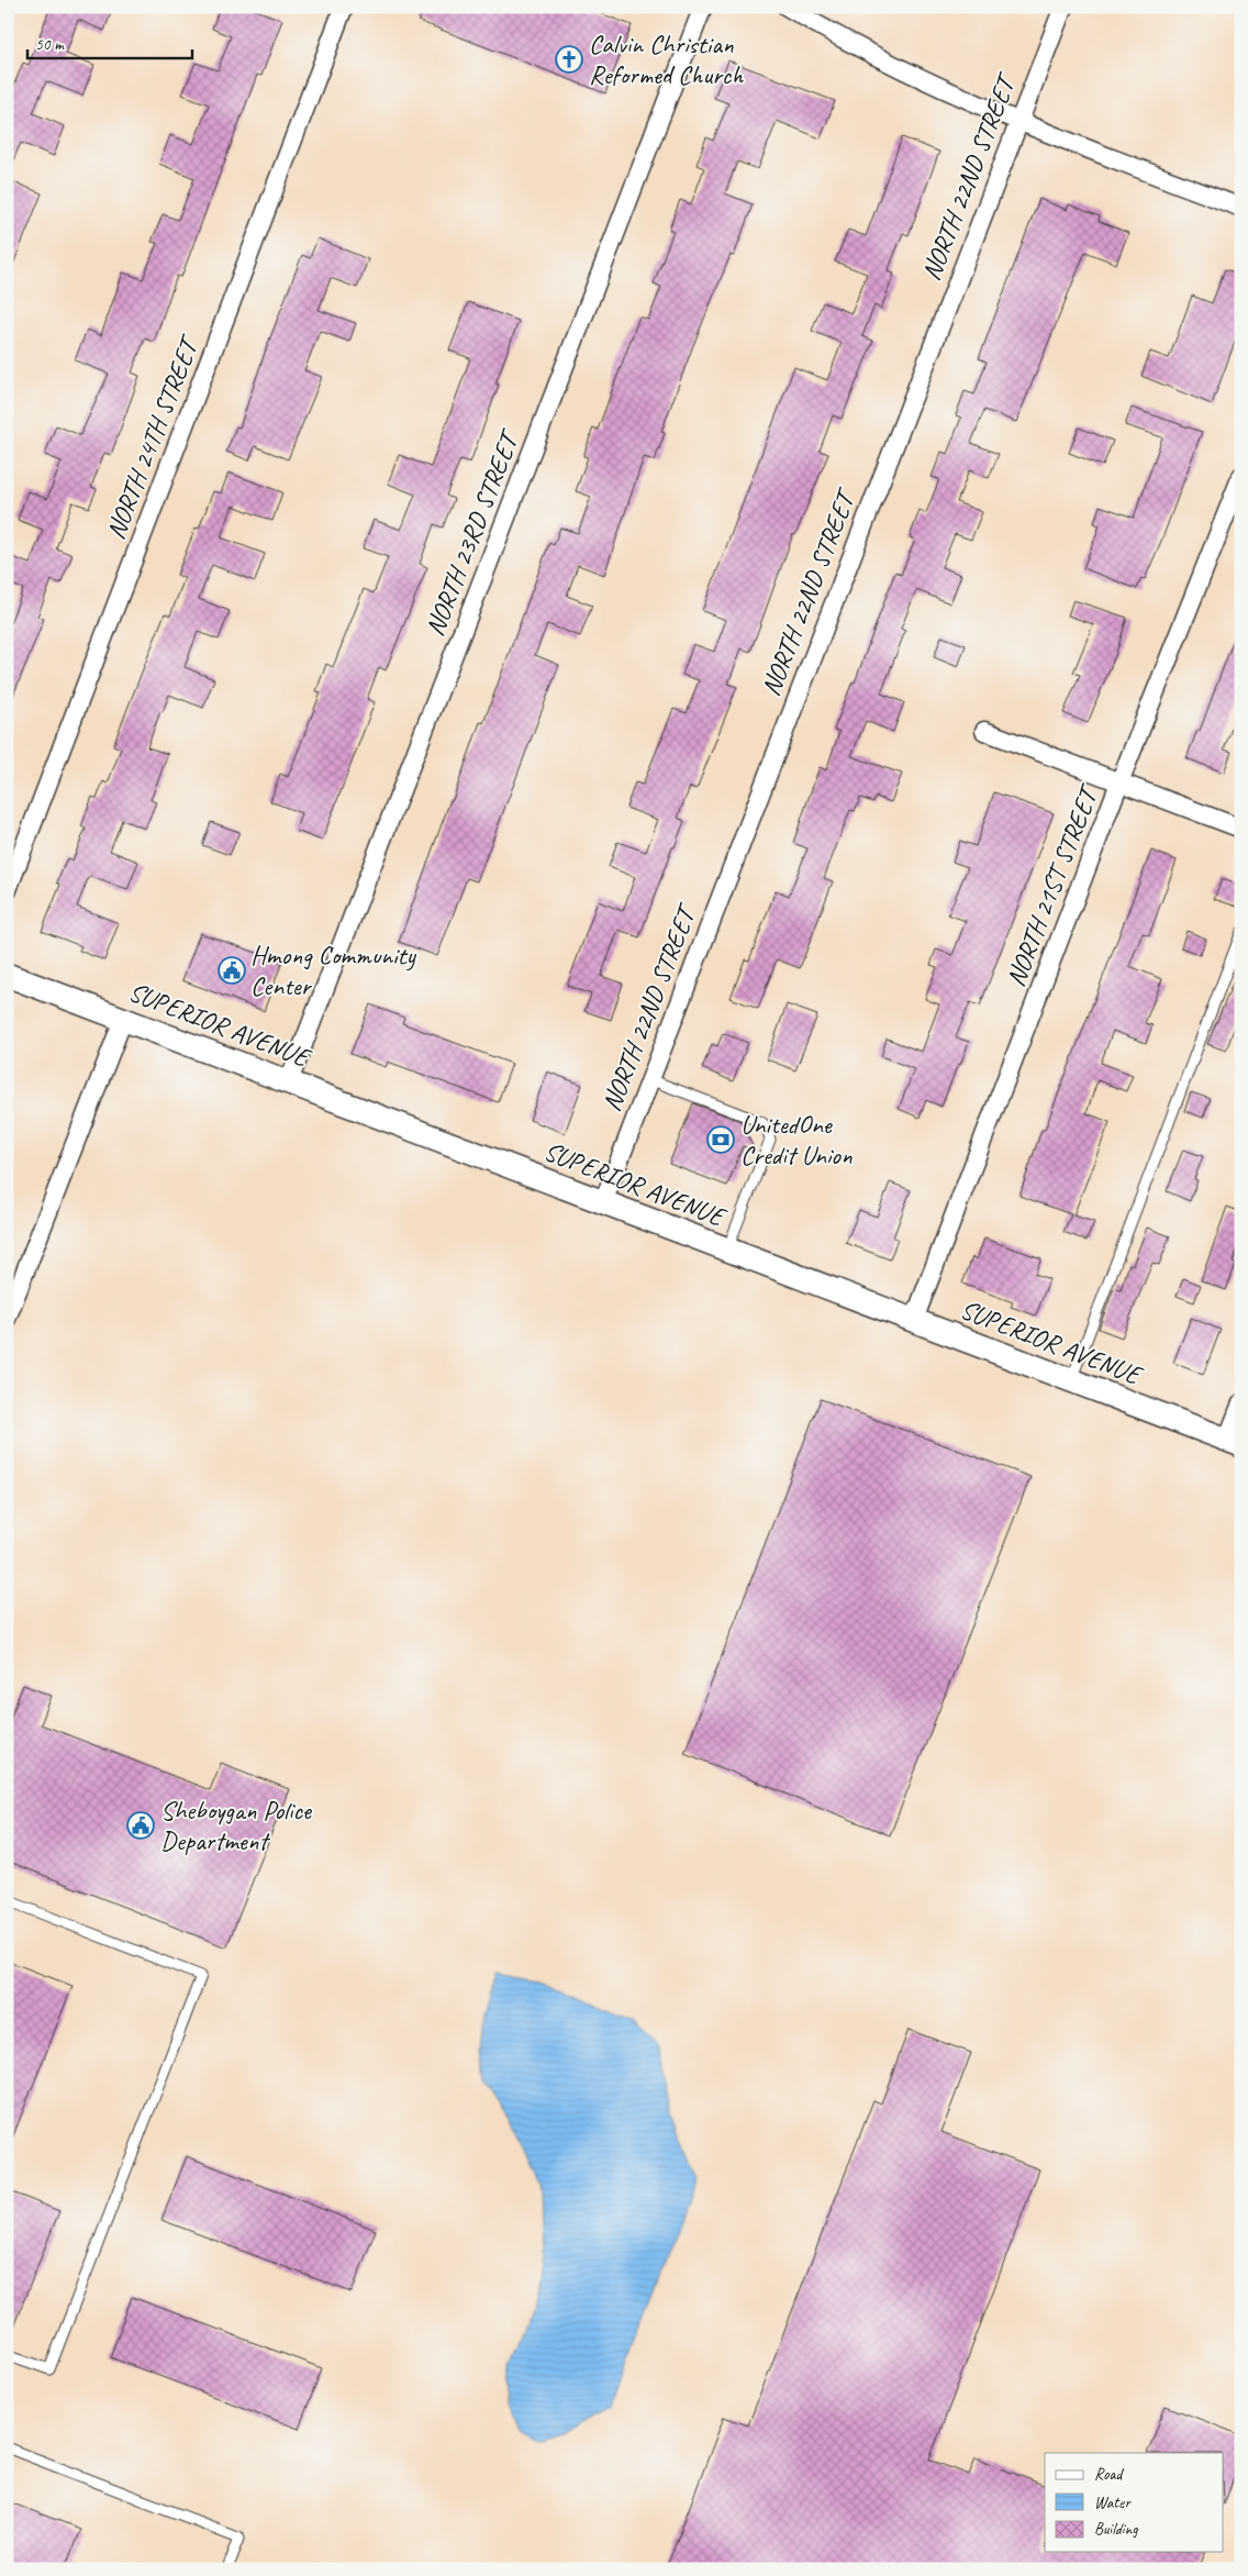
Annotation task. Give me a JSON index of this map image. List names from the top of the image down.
{
  "streets": {
    "street": [
      "NORTH 22ND STREET",
      "NORTH 24TH STREET",
      "NORTH 23RD STREET",
      "NORTH 21ST STREET",
      "SUPERIOR AVENUE"
    ]
  },
  "crossings": [
    ["NORTH 22ND STREET", "SUPERIOR AVENUE"],
    ["NORTH 23RD STREET", "SUPERIOR AVENUE"],
    ["NORTH 21ST STREET", "SUPERIOR AVENUE"]
  ],
  "places": {
    "church": ["Calvin Christian Reformed Church"],
    "public building": ["Hmong Community Center", "Sheboygan Police Department"],
    "bank": ["UnitedOne Credit Union"]
  },
  "legend": ["Road", "Water", "Building"],
  "scale_bar": "50 m"
}
